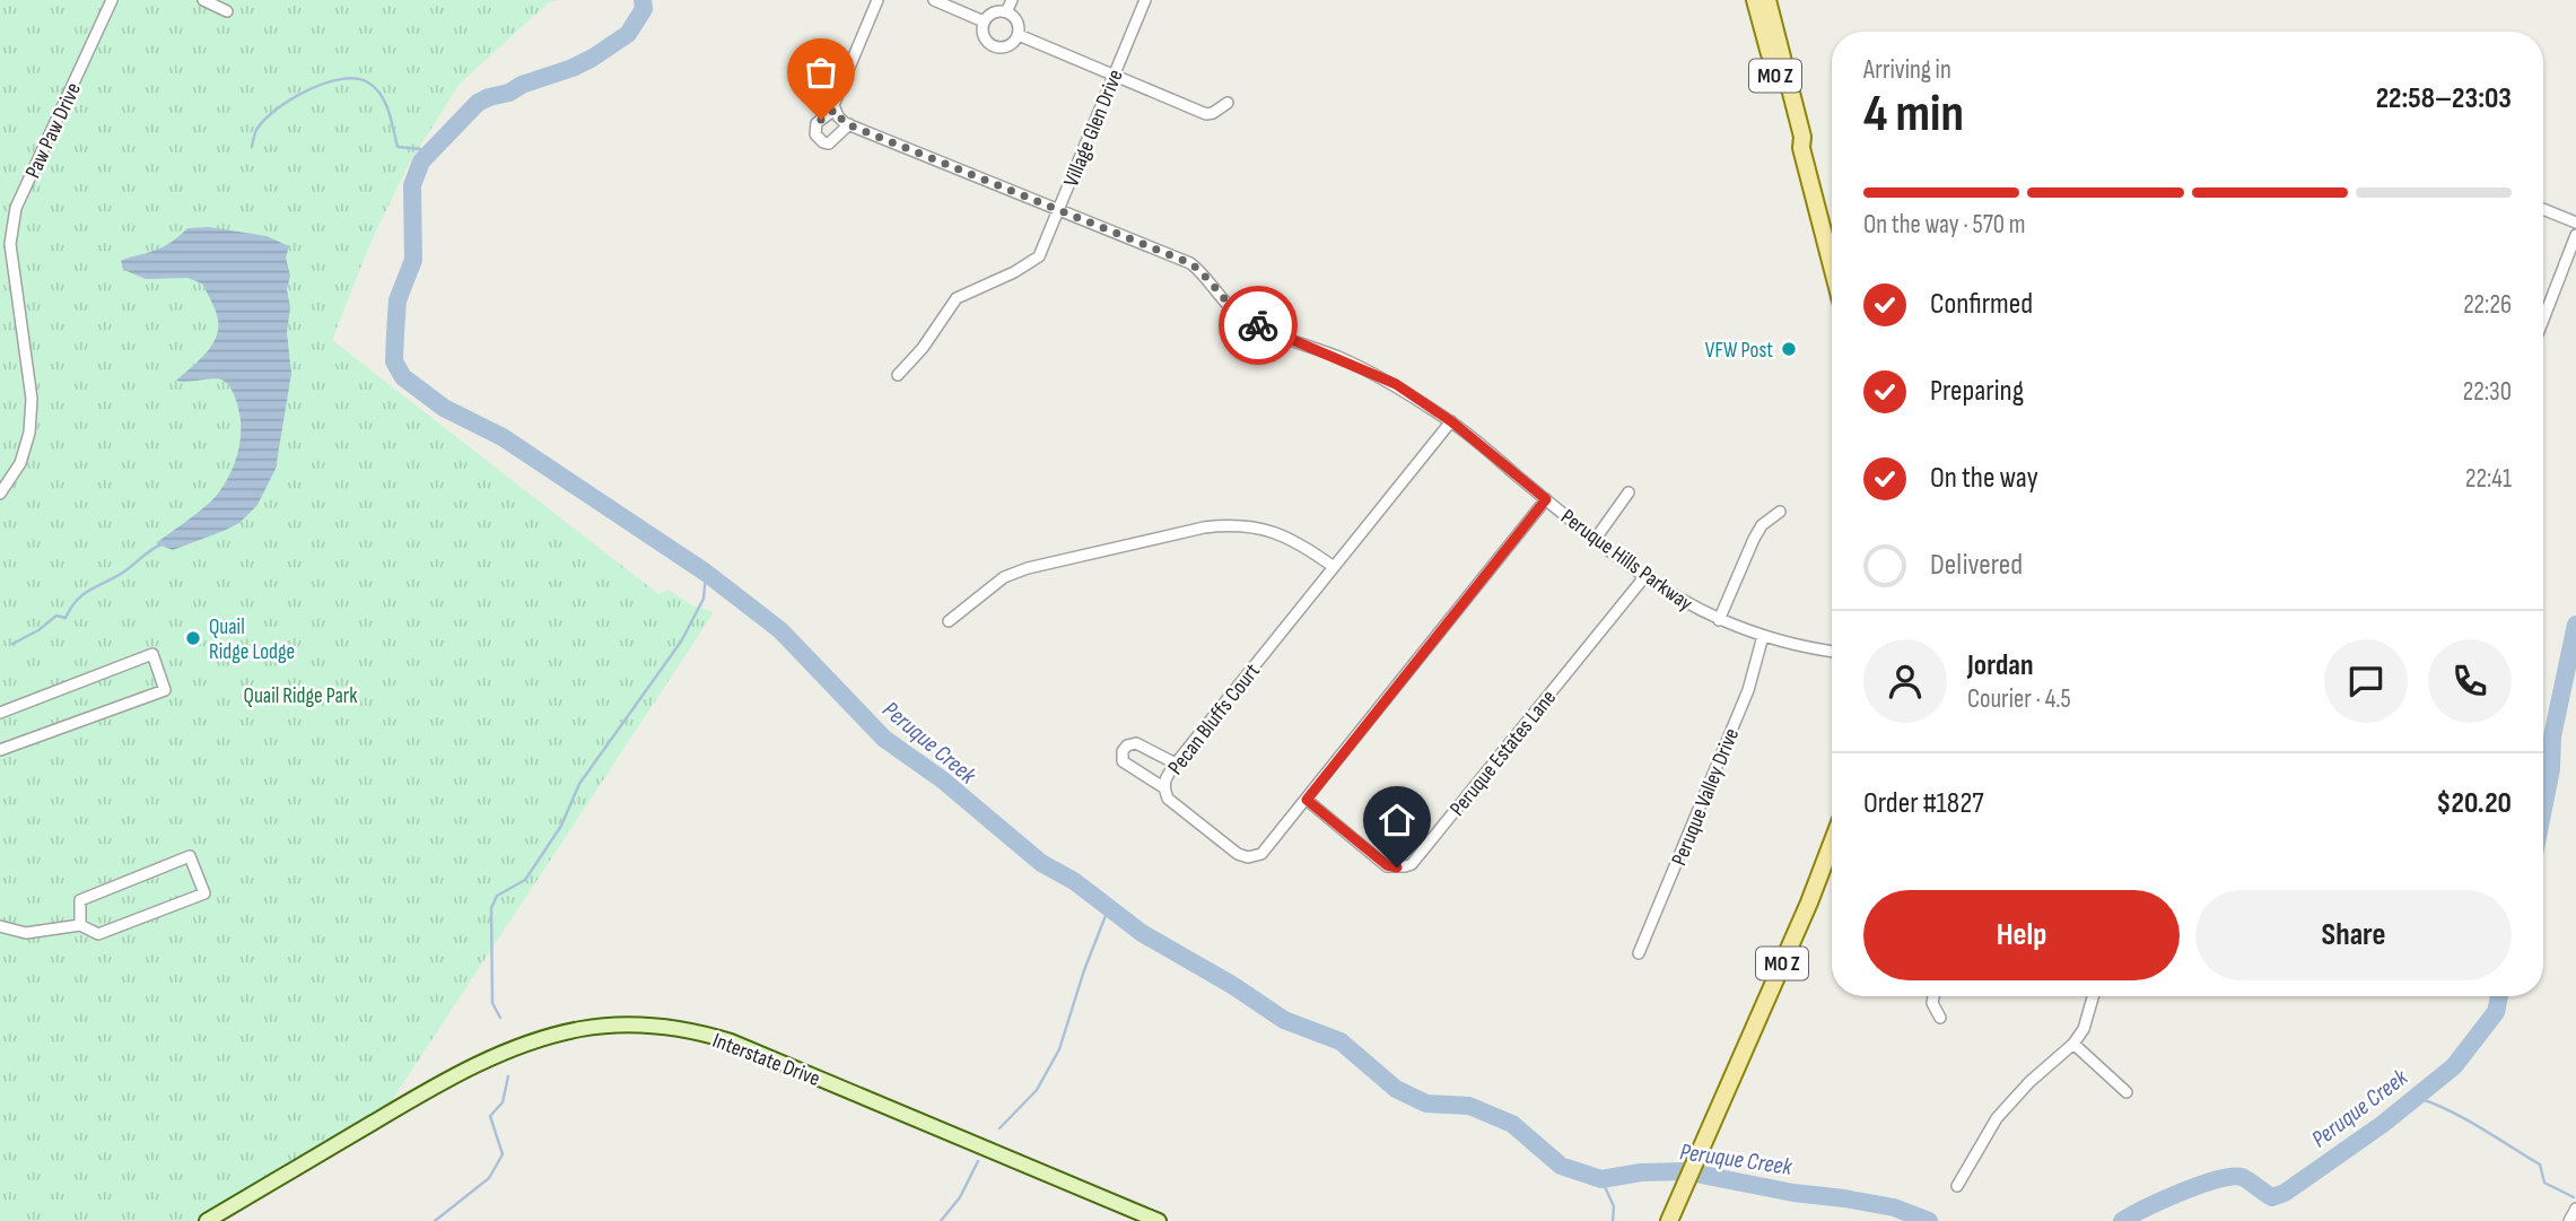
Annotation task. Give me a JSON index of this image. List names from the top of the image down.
{
  "streets": {
    "main road": ["MO Z", "Interstate Drive"],
    "street": [
      "Village Glen Drive",
      "Paw Paw Drive",
      "Peruque Hills Parkway",
      "Pecan Bluffs Court",
      "Peruque Estates Lane",
      "Peruque Valley Drive"
    ]
  },
  "crossings": [
    ["Village Glen Drive", "Peruque Hills Parkway"],
    ["Peruque Hills Parkway", "Pecan Bluffs Court"],
    ["Peruque Hills Parkway", "Peruque Estates Lane"],
    ["Peruque Hills Parkway", "Peruque Valley Drive"],
    ["Pecan Bluffs Court", "Peruque Estates Lane"]
  ],
  "water": ["Peruque Creek"],
  "parks": ["Quail Ridge Park"],
  "places": ["VFW Post", "Quail Ridge Lodge"],
  "page": {
    "heading": ["4 min", "Arriving in", "22:58–23:03"],
    "panel": [
      "Jordan",
      "Courier · 4.5",
      "Order #1827",
      "$20.20"
    ],
    "bar": "On the way · 570 m",
    "list": [
      ["Confirmed", "22:26"],
      ["Preparing", "22:30"],
      ["On the way", "22:41"],
      "Delivered"
    ],
    "buttons": ["Help", "Share"]
  }
}
